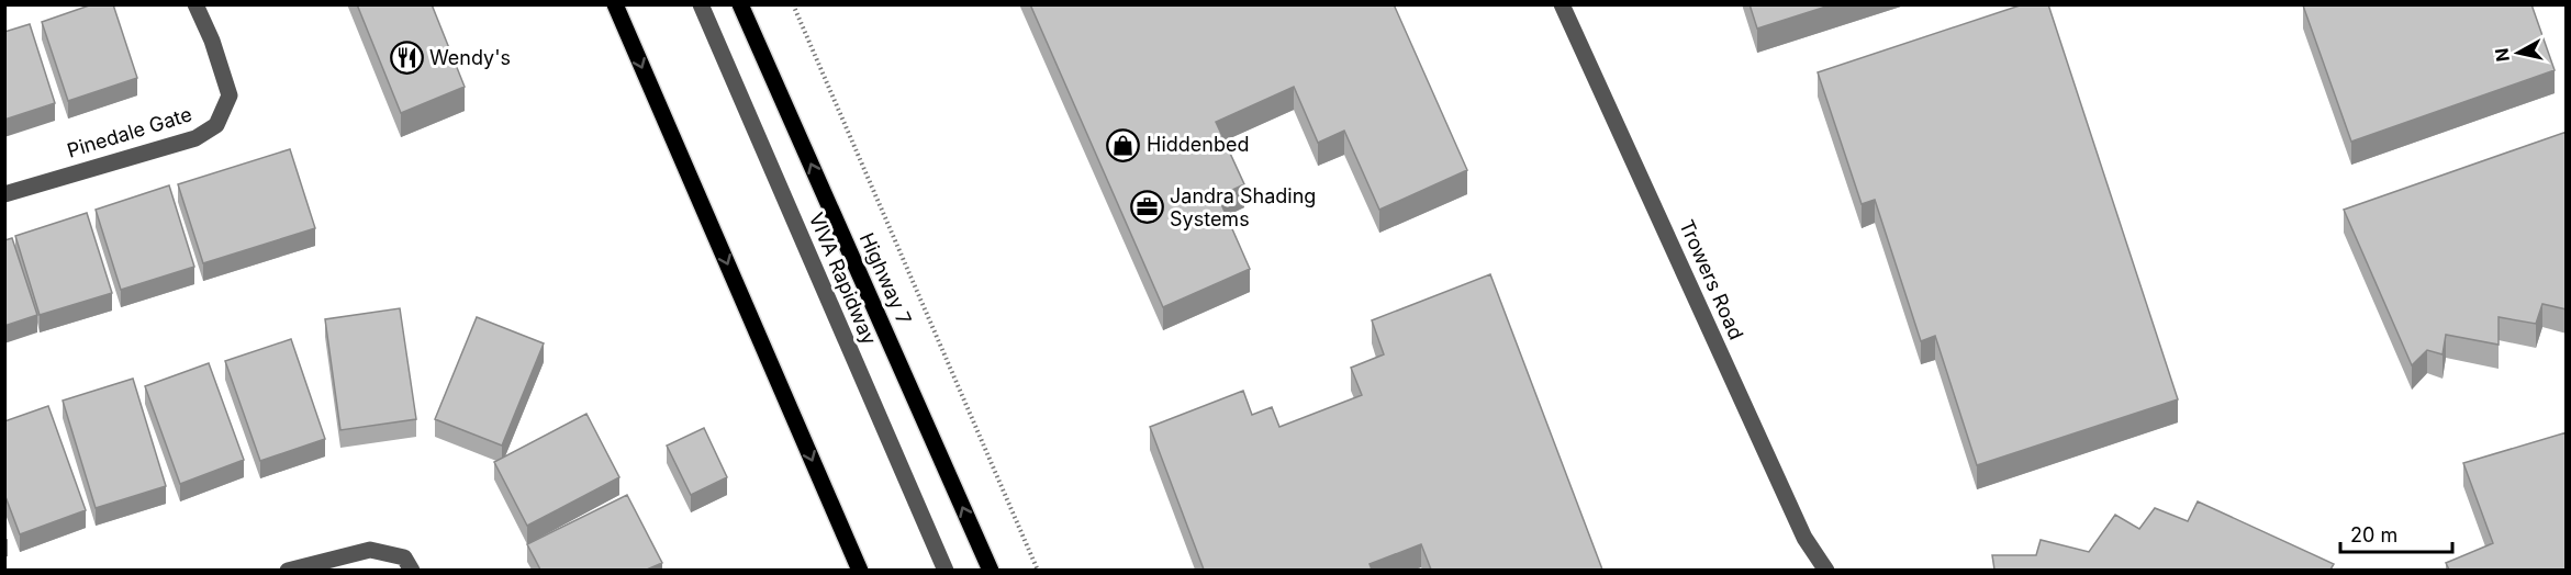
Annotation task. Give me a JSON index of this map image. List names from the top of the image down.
{
  "streets": {
    "main road": ["Highway 7"],
    "street": ["Pinedale Gate", "VIVA Rapidway", "Trowers Road"]
  },
  "places": {
    "restaurant": ["Wendy's"],
    "shop": ["Hiddenbed"],
    "office": ["Jandra Shading Systems"]
  },
  "scale_bar": "20 m",
  "north": "left"
}
